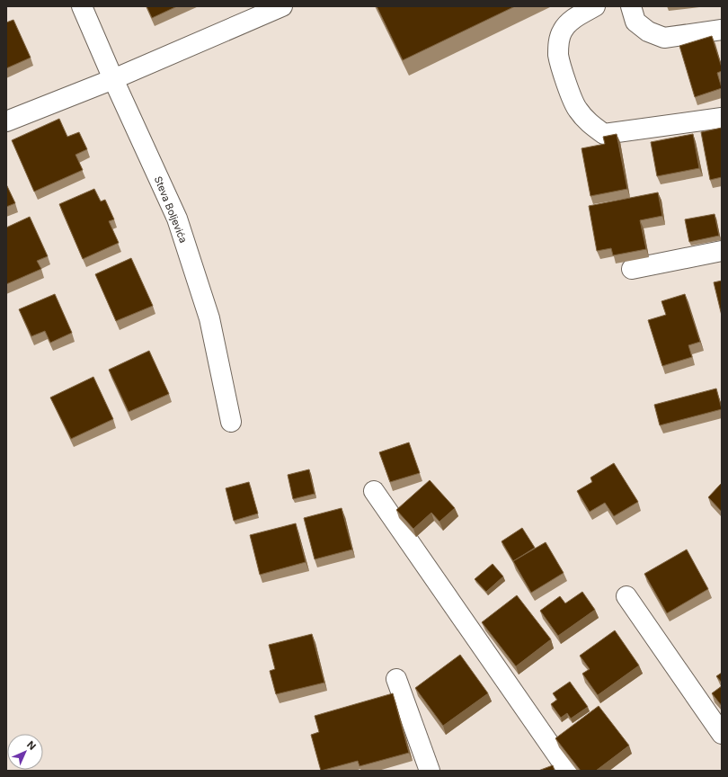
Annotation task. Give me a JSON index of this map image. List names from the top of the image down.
{
  "streets": {
    "street": ["Steva Boljevića"]
  },
  "north": "top right"
}
